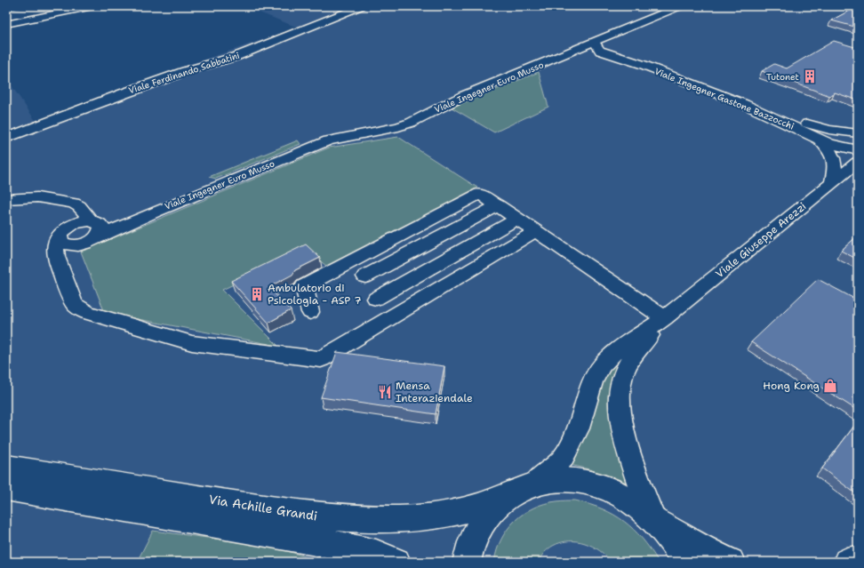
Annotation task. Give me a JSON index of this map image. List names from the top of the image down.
{
  "streets": {
    "main road": ["Via Achille Grandi"],
    "street": [
      "Viale Ferdinando Sabbatini",
      "Viale Ingegner Euro Musso",
      "Viale Ingegner Gastone Bazzocchi",
      "Viale Giuseppe Arezzi"
    ]
  },
  "crossings": [
    ["Viale Ingegner Euro Musso", "Viale Ingegner Gastone Bazzocchi"]
  ],
  "places": {
    "building": ["Tutonet", "Ambulatorio di Psicologia - ASP 7"],
    "shop": ["Hong Kong"],
    "restaurant": ["Mensa Interaziendale"]
  }
}
